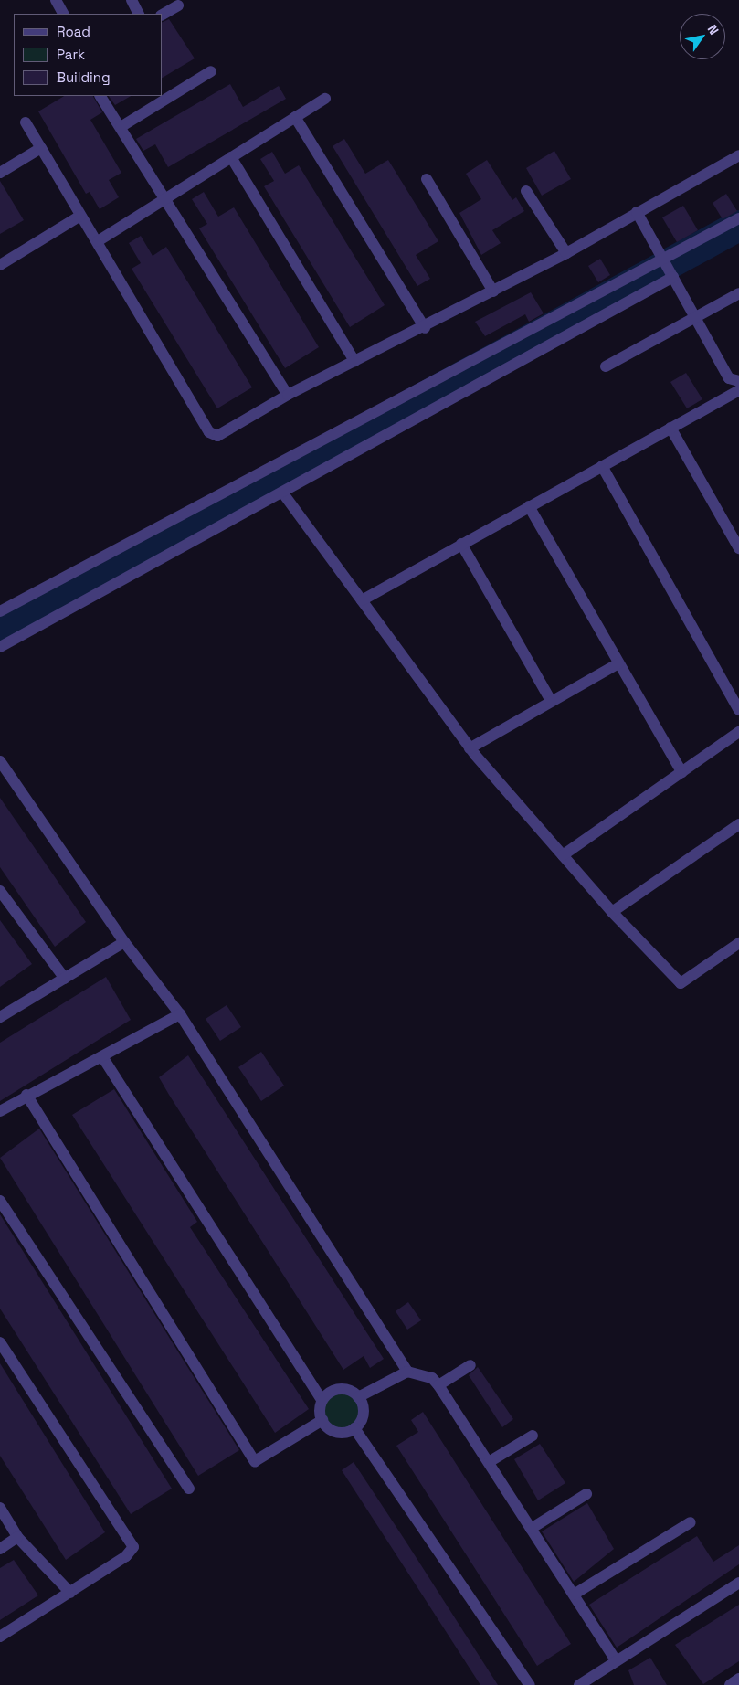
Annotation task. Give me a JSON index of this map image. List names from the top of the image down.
{
  "legend": ["Road", "Park", "Building"],
  "north": "top right"
}
